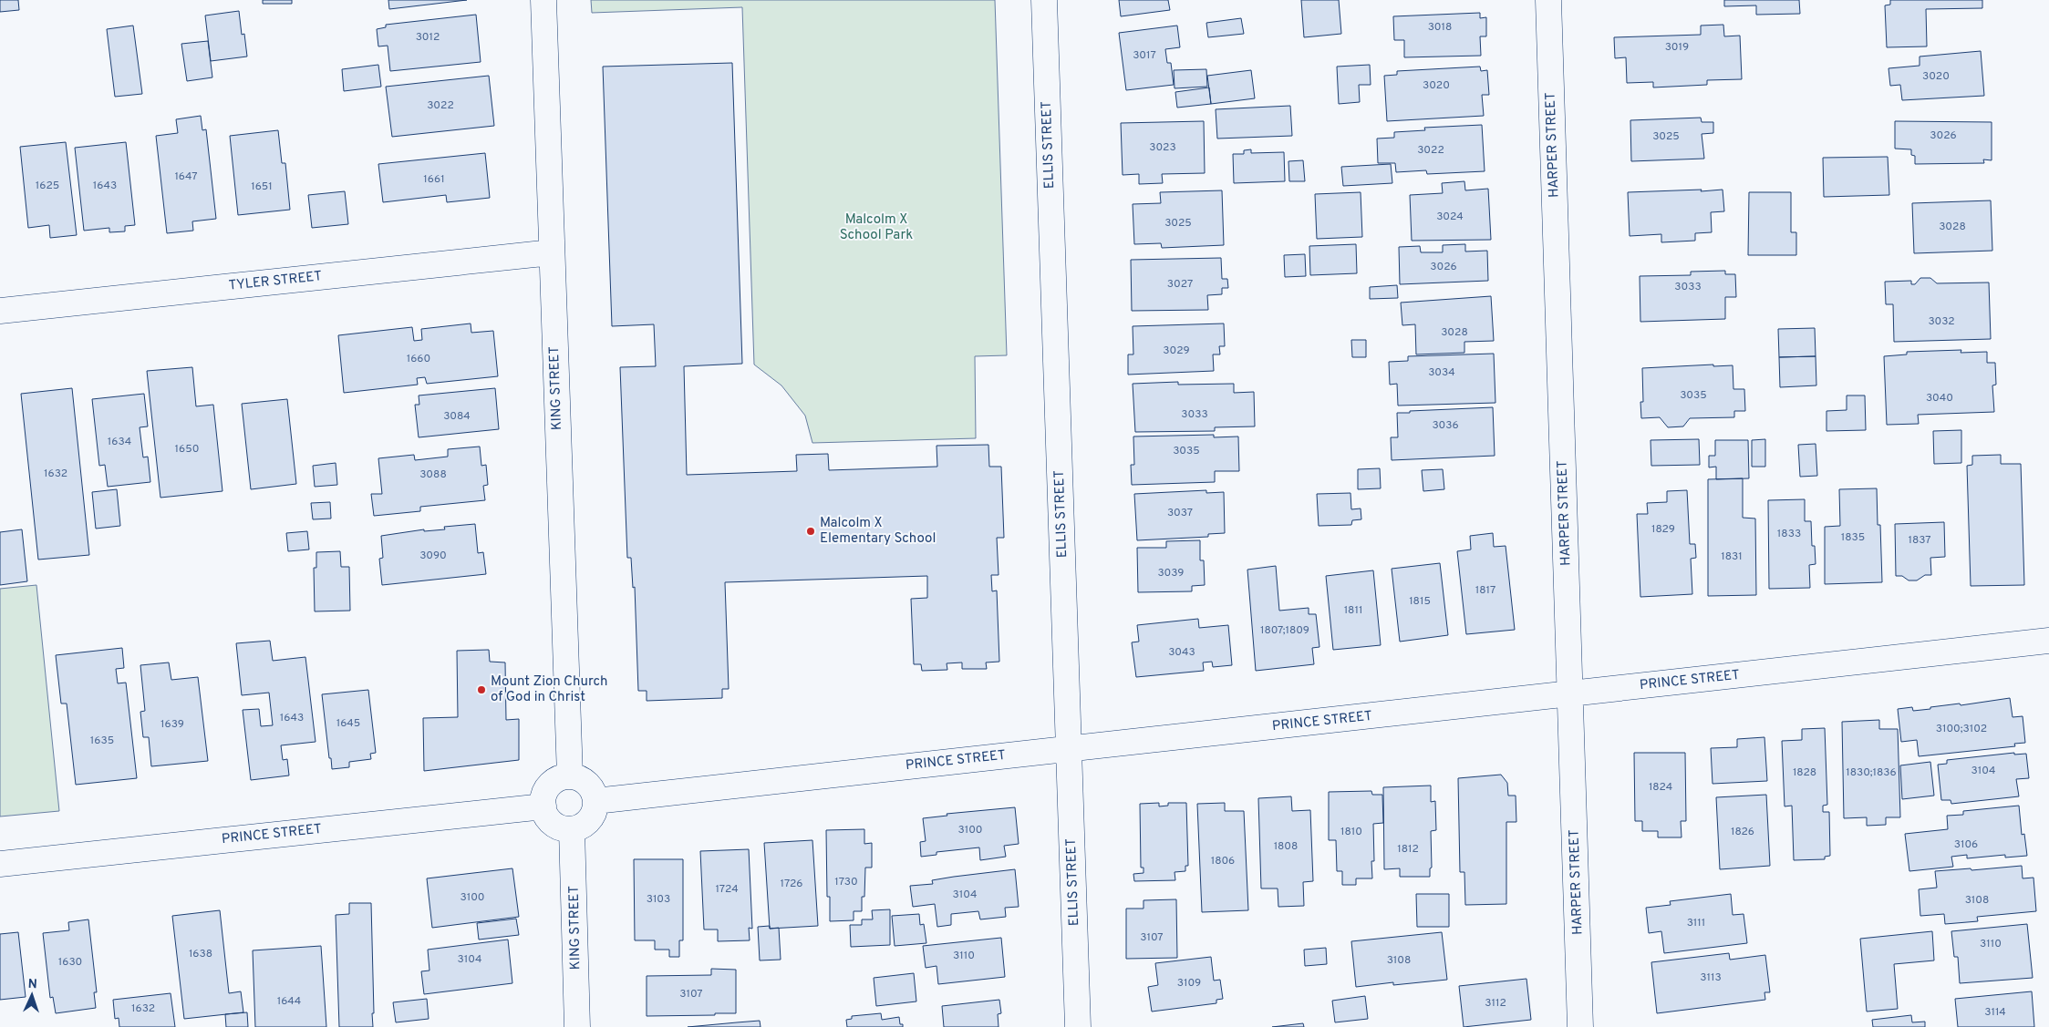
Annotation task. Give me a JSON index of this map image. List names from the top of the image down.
{
  "streets": {
    "street": [
      "ELLIS STREET",
      "HARPER STREET",
      "TYLER STREET",
      "KING STREET",
      "PRINCE STREET"
    ]
  },
  "crossings": [
    ["ELLIS STREET", "PRINCE STREET"],
    ["HARPER STREET", "PRINCE STREET"],
    ["TYLER STREET", "KING STREET"],
    ["KING STREET", "PRINCE STREET"]
  ],
  "parks": ["Malcolm X School Park"],
  "places": ["Malcolm X Elementary School", "Mount Zion Church of God in Christ"],
  "house_numbers": [
    "3018",
    "3012",
    "3019",
    "3017",
    "3020",
    "3020",
    "3022",
    "3026",
    "3025",
    "3023",
    "3022",
    "1647",
    "1661",
    "1625",
    "1643",
    "1651",
    "3024",
    "3025",
    "3028",
    "3026",
    "3027",
    "3033",
    "3032",
    "3028",
    "3029",
    "1660",
    "3034",
    "3035",
    "3040",
    "3033",
    "3084",
    "3036",
    "1634",
    "1650",
    "3035",
    "1632",
    "3088",
    "3037",
    "1829",
    "1833",
    "1835",
    "1837",
    "3090",
    "1831",
    "3039",
    "1817",
    "1815",
    "1811",
    "1807;1809",
    "3043",
    "1643",
    "1645",
    "1639",
    "3100;3102",
    "1635",
    "3104",
    "1828",
    "1830;1836",
    "1824",
    "3100",
    "1810",
    "1826",
    "3106",
    "1808",
    "1812",
    "1806",
    "1730",
    "1726",
    "1724",
    "3104",
    "3100",
    "3103",
    "3108",
    "3111",
    "3107",
    "3110",
    "1638",
    "3110",
    "3104",
    "3108",
    "1630",
    "3113",
    "3109",
    "3107",
    "1644",
    "3112",
    "1632",
    "3114"
  ],
  "north": "top"
}
